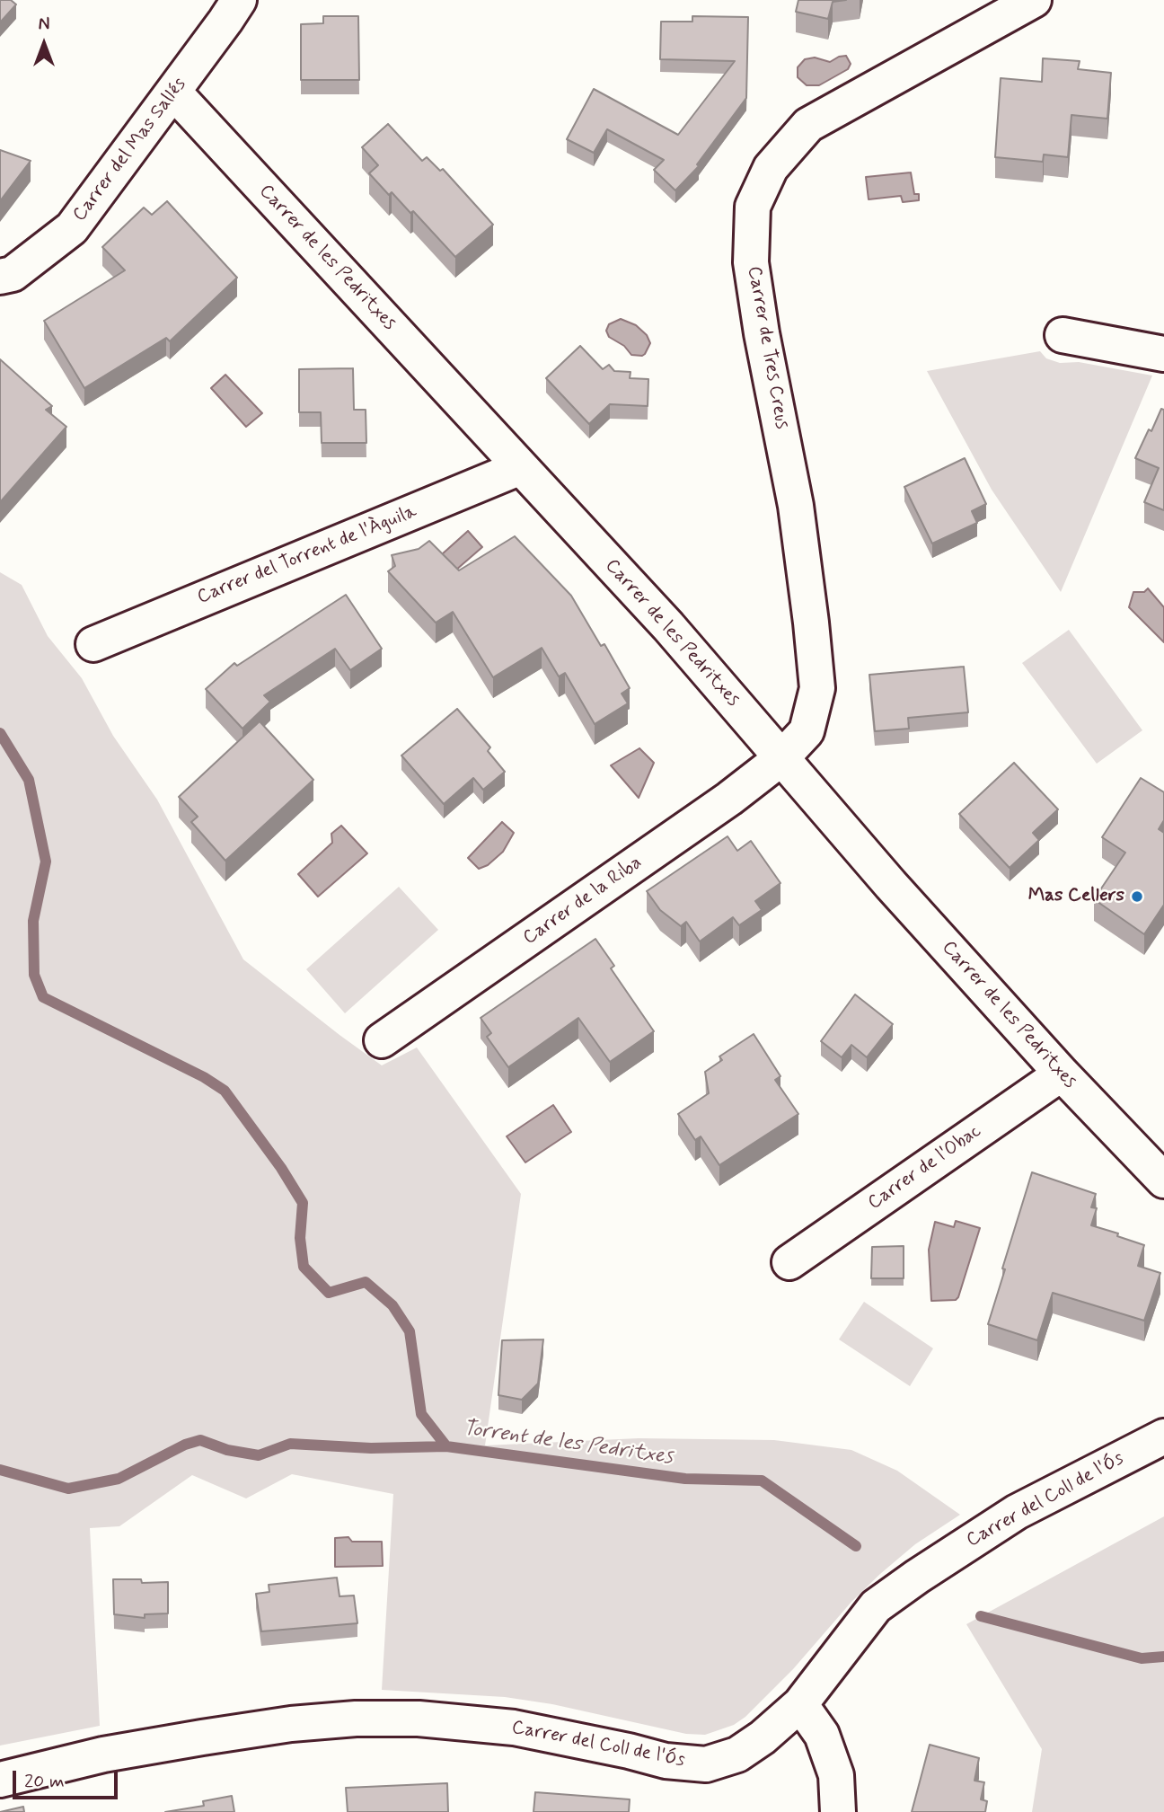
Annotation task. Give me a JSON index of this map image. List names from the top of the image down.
{
  "streets": {
    "street": [
      "Carrer del Mas Sallés",
      "Carrer de les Pedritxes",
      "Carrer de Tres Creus",
      "Carrer del Torrent de l'Àguila",
      "Carrer de la Riba",
      "Carrer de l'Obac",
      "Carrer del Coll de l'Ós"
    ]
  },
  "crossings": [
    ["Carrer del Mas Sallés", "Carrer de les Pedritxes"],
    ["Carrer de les Pedritxes", "Carrer de Tres Creus"],
    ["Carrer de les Pedritxes", "Carrer del Torrent de l'Àguila"],
    ["Carrer de les Pedritxes", "Carrer de la Riba"],
    ["Carrer de les Pedritxes", "Carrer de l'Obac"],
    ["Carrer de Tres Creus", "Carrer de la Riba"]
  ],
  "water": ["Torrent de les Pedritxes"],
  "places": ["Mas Cellers"],
  "scale_bar": "20 m",
  "north": "top"
}
